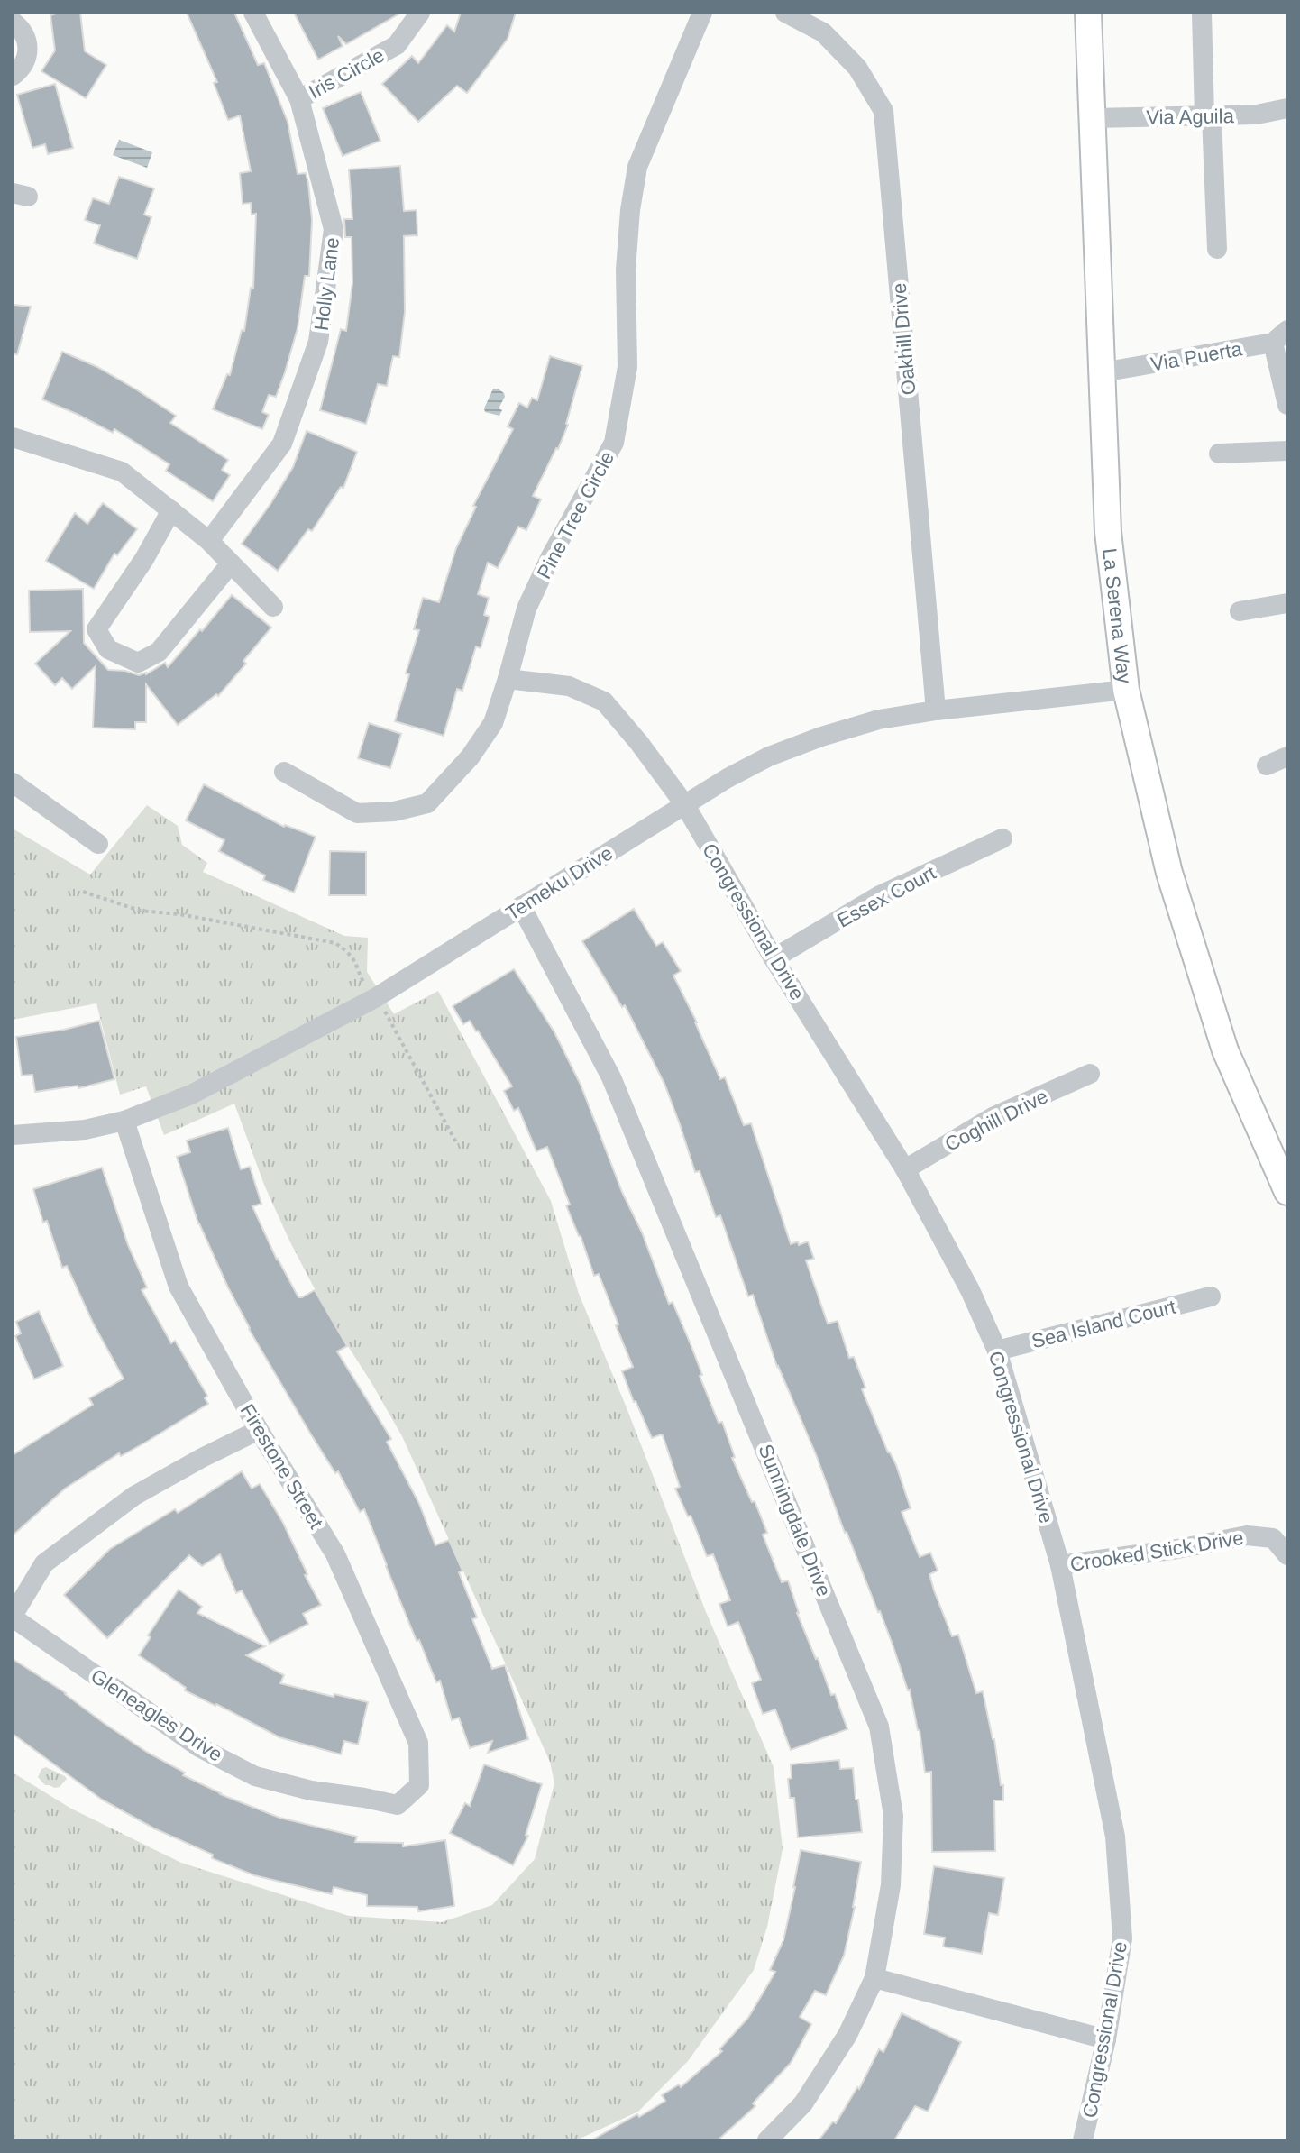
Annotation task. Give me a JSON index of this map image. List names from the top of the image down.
{
  "streets": {
    "main road": ["La Serena Way"],
    "street": [
      "Iris Circle",
      "Via Aguila",
      "Holly Lane",
      "Oakhill Drive",
      "Via Puerta",
      "Pine Tree Circle",
      "Temeku Drive",
      "Essex Court",
      "Congressional Drive",
      "Coghill Drive",
      "Sea Island Court",
      "Firestone Street",
      "Sunningdale Drive",
      "Crooked Stick Drive",
      "Gleneagles Drive"
    ]
  },
  "crossings": [
    ["Iris Circle", "Holly Lane"],
    ["Via Aguila", "La Serena Way"],
    ["Oakhill Drive", "Temeku Drive"],
    ["Via Puerta", "La Serena Way"],
    ["Pine Tree Circle", "Congressional Drive"],
    ["La Serena Way", "Temeku Drive"],
    ["Temeku Drive", "Congressional Drive"],
    ["Temeku Drive", "Firestone Street"],
    ["Temeku Drive", "Sunningdale Drive"],
    ["Essex Court", "Congressional Drive"],
    ["Congressional Drive", "Coghill Drive"],
    ["Congressional Drive", "Sea Island Court"],
    ["Congressional Drive", "Crooked Stick Drive"],
    ["Firestone Street", "Gleneagles Drive"]
  ]
}
